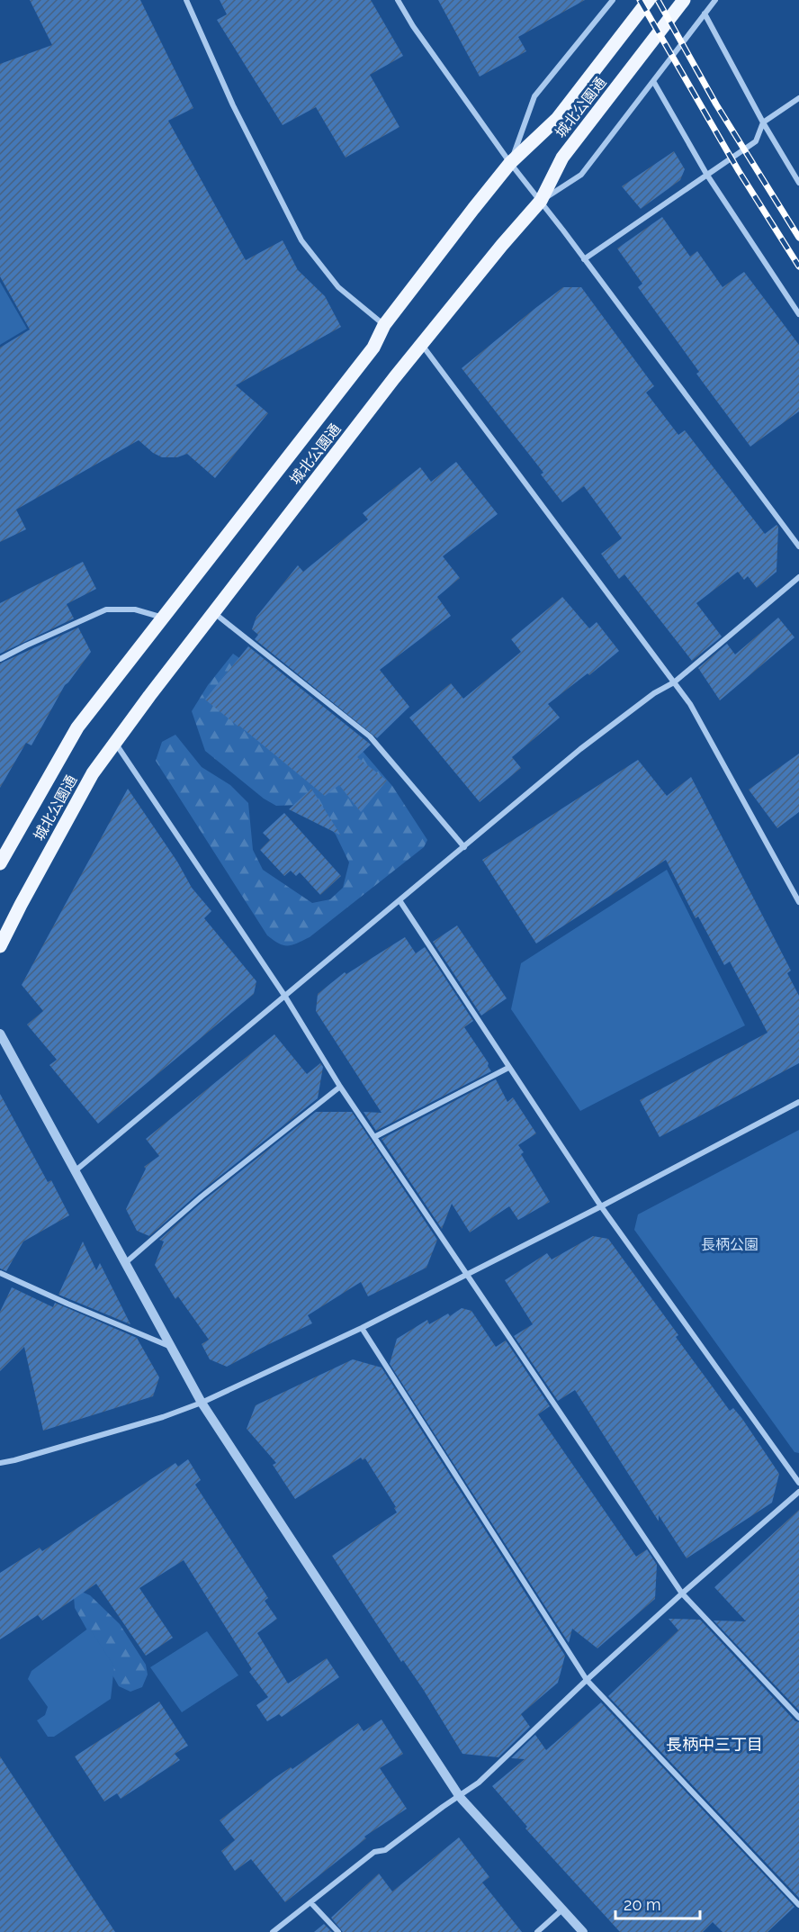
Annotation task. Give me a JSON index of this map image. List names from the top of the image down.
{
  "streets": {
    "main road": ["城北公園通"]
  },
  "districts": ["長柄中三丁目"],
  "parks": ["長柄公園"],
  "scale_bar": "20 m"
}
